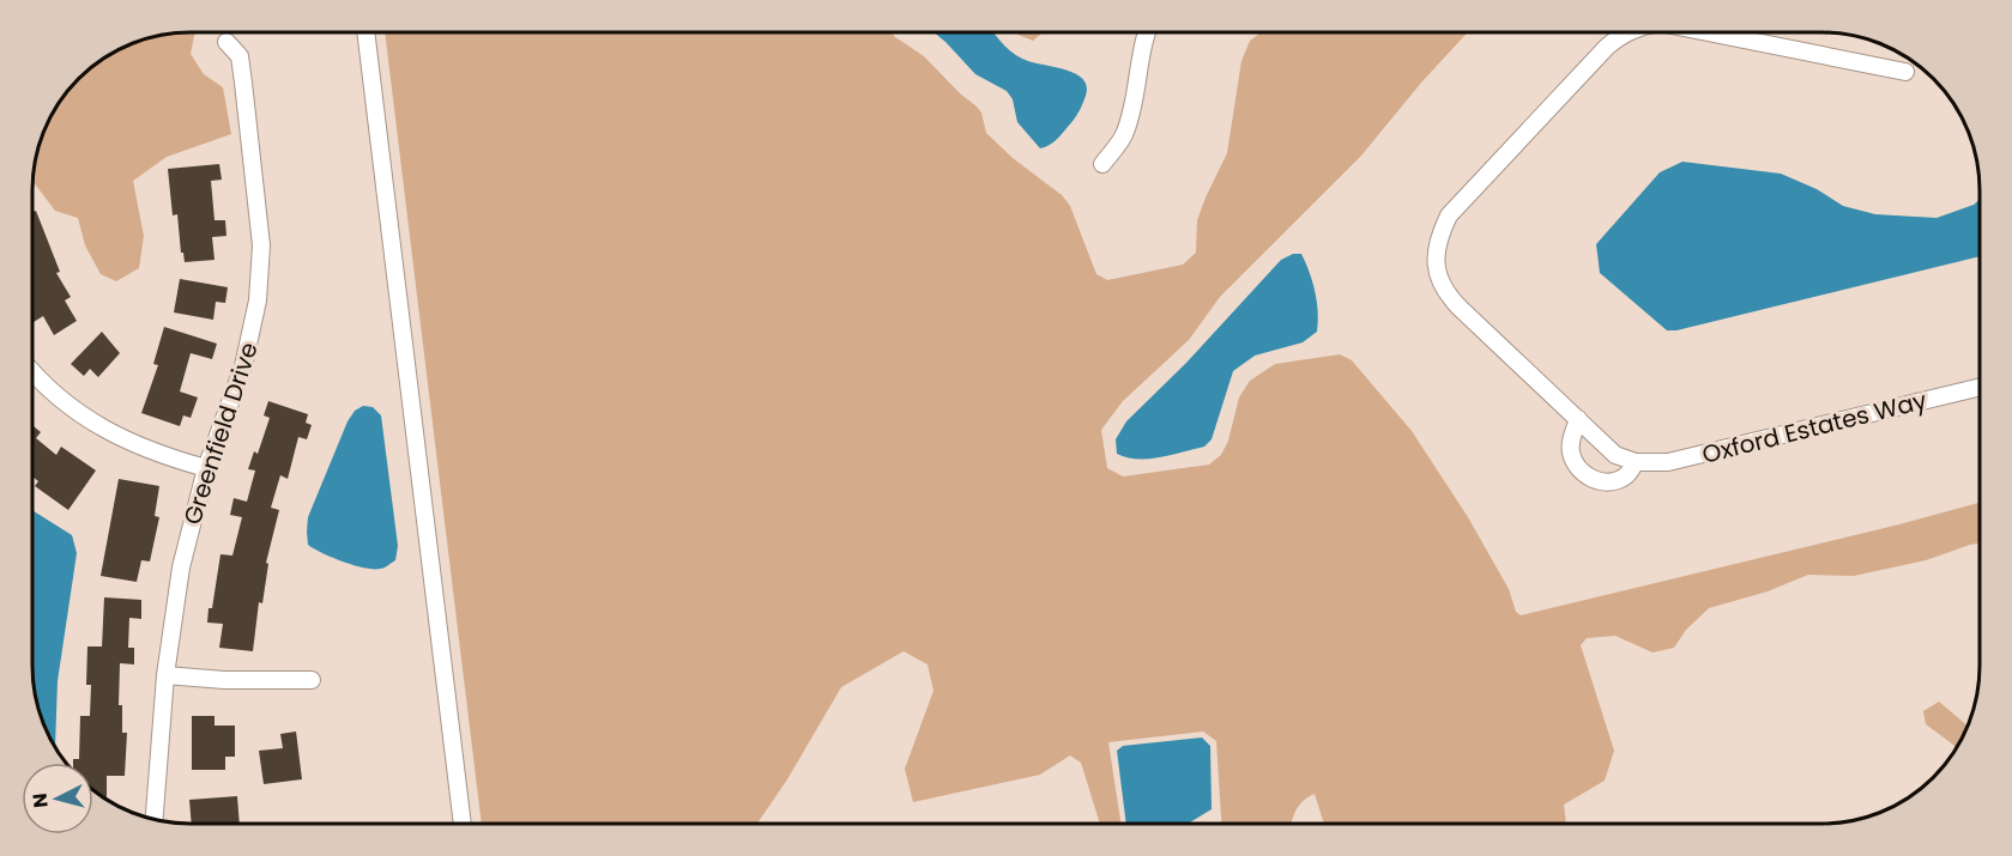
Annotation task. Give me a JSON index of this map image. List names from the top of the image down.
{
  "streets": {
    "street": ["Oxford Estates Way", "Greenfield Drive"]
  },
  "north": "left"
}
